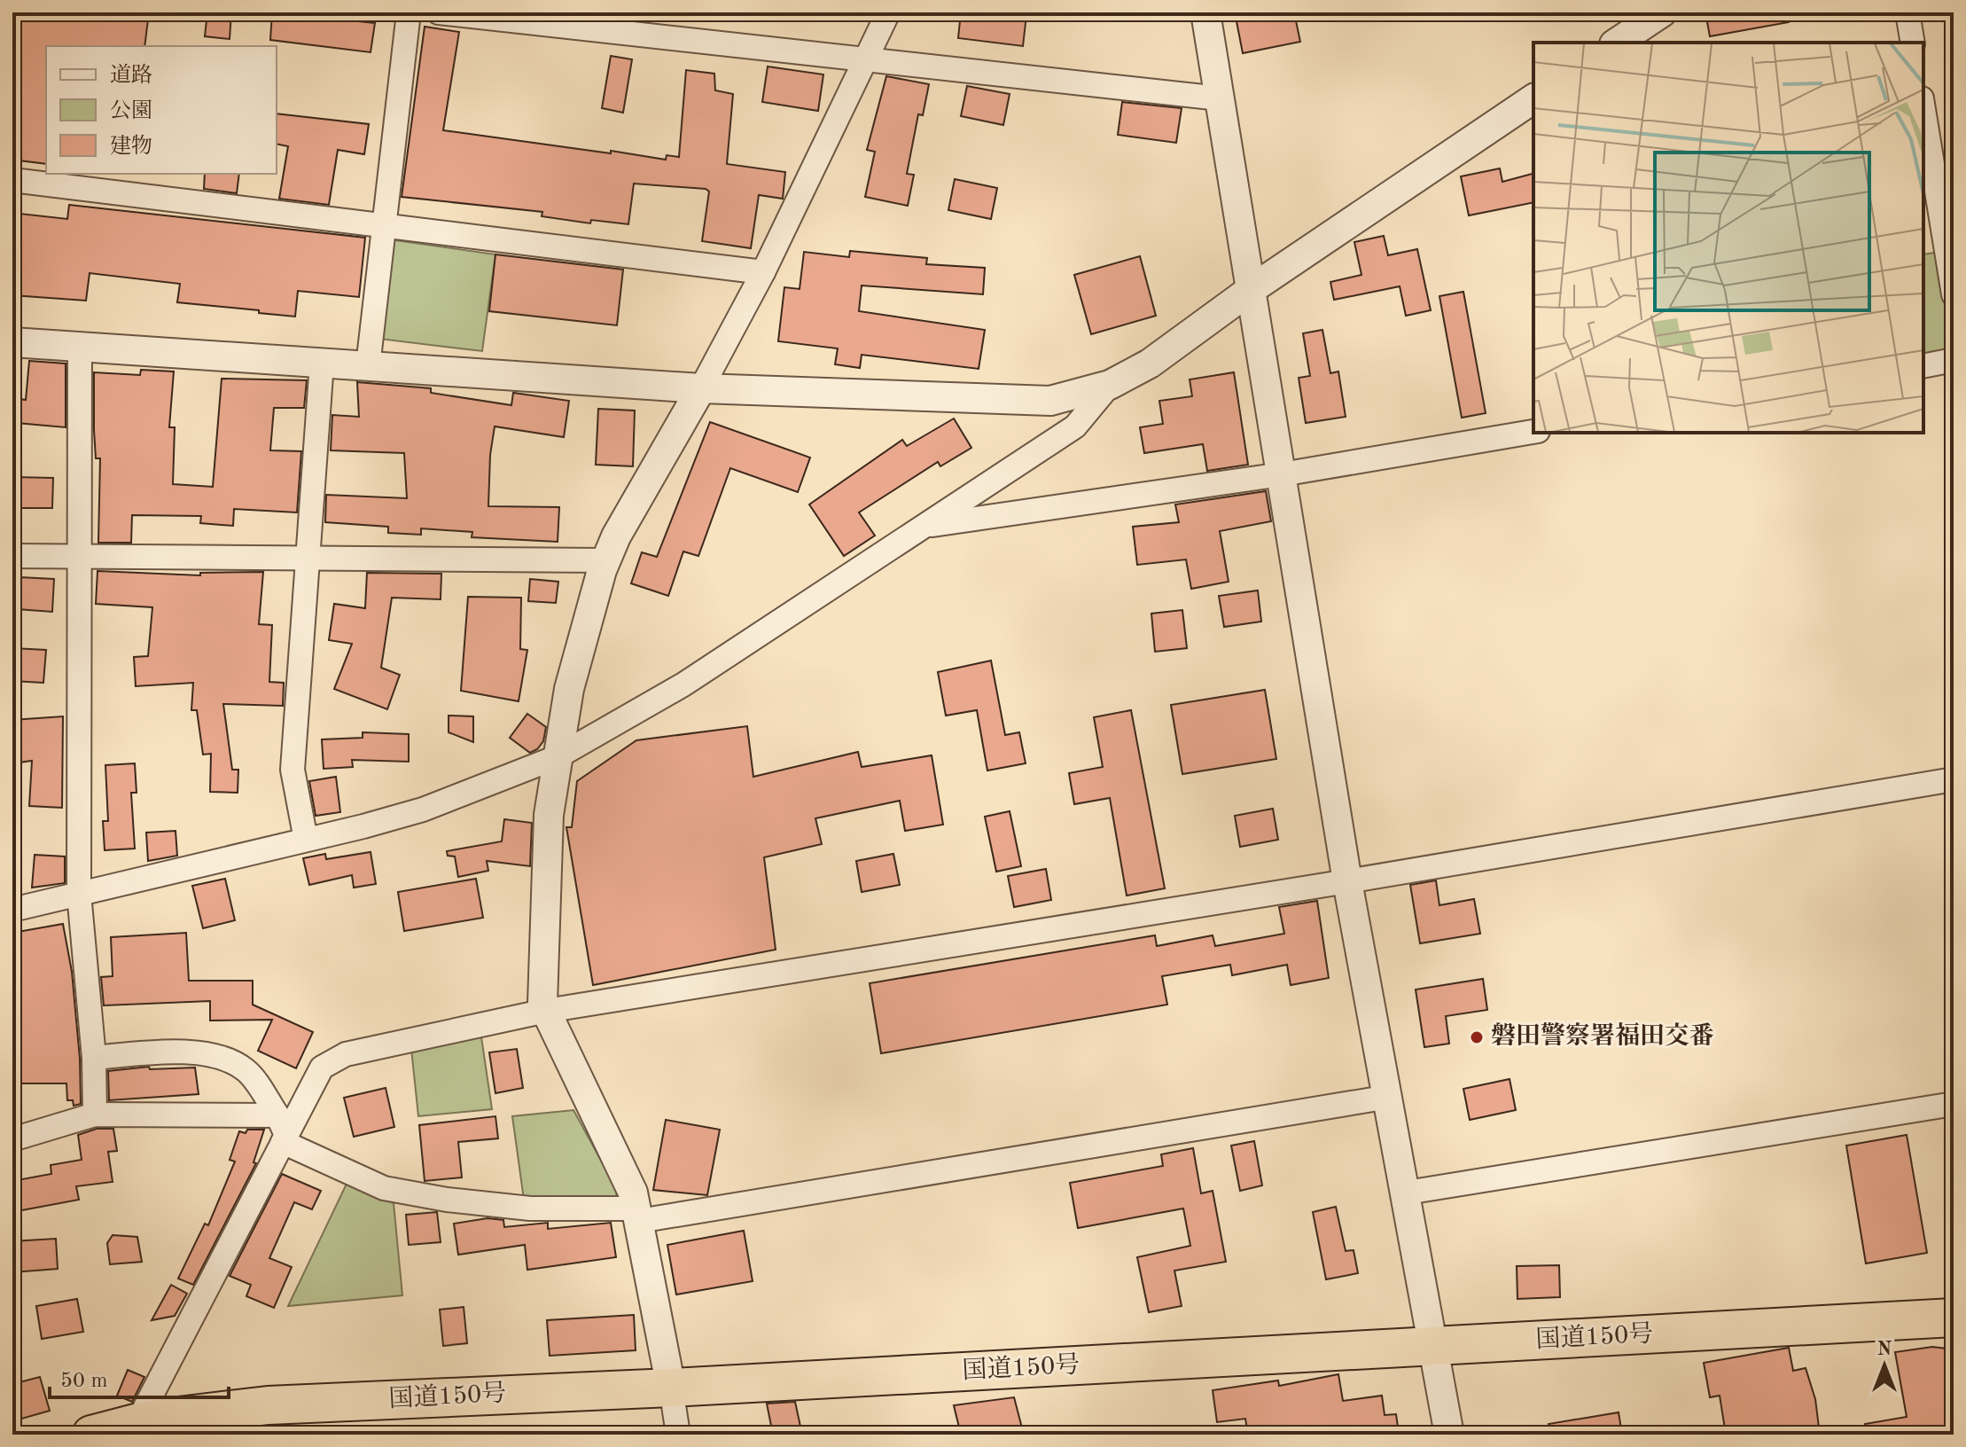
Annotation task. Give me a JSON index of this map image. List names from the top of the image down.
{
  "streets": {
    "highway": ["国道150号"]
  },
  "places": ["磐田警察署福田交番"],
  "legend": ["道路", "公園", "建物"],
  "scale_bar": "50 m",
  "north": "top"
}
